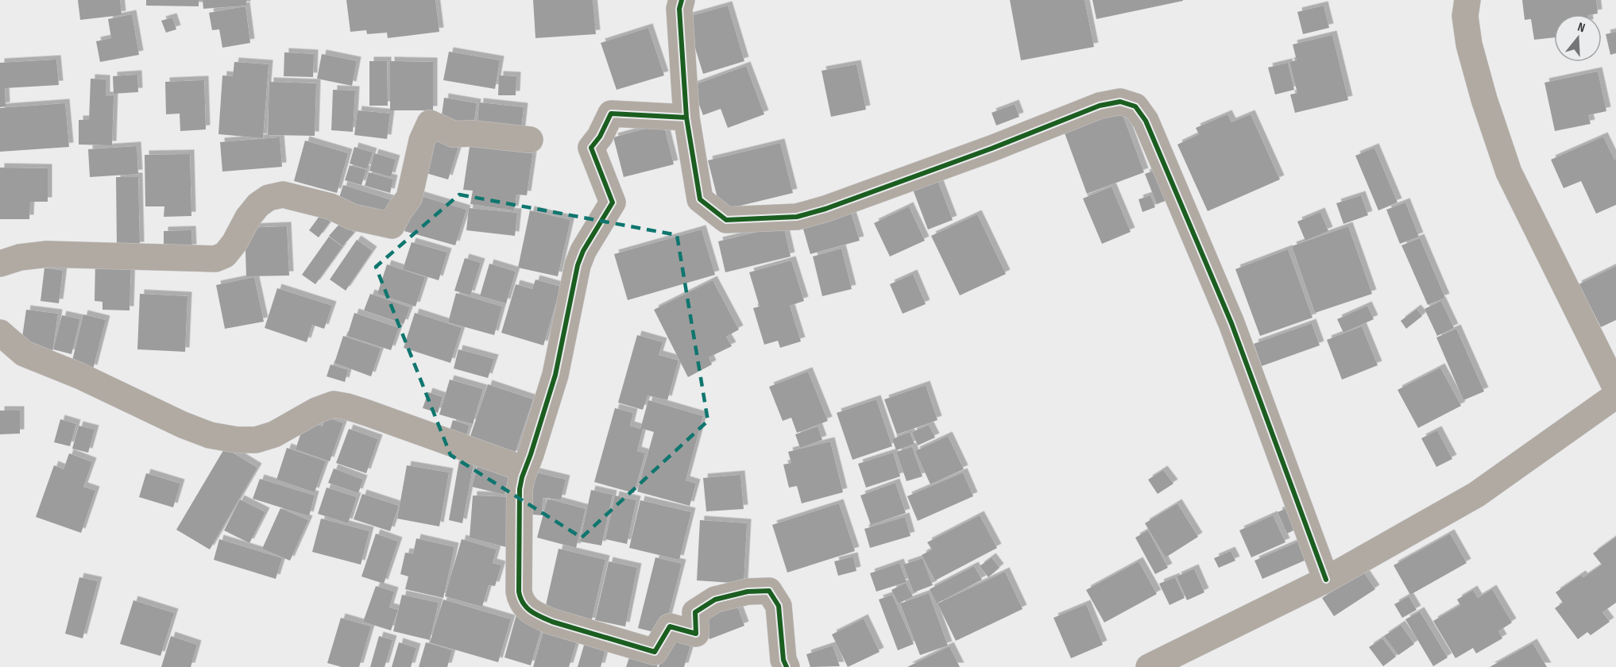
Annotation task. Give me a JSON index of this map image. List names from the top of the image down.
{
  "north": "top"
}
